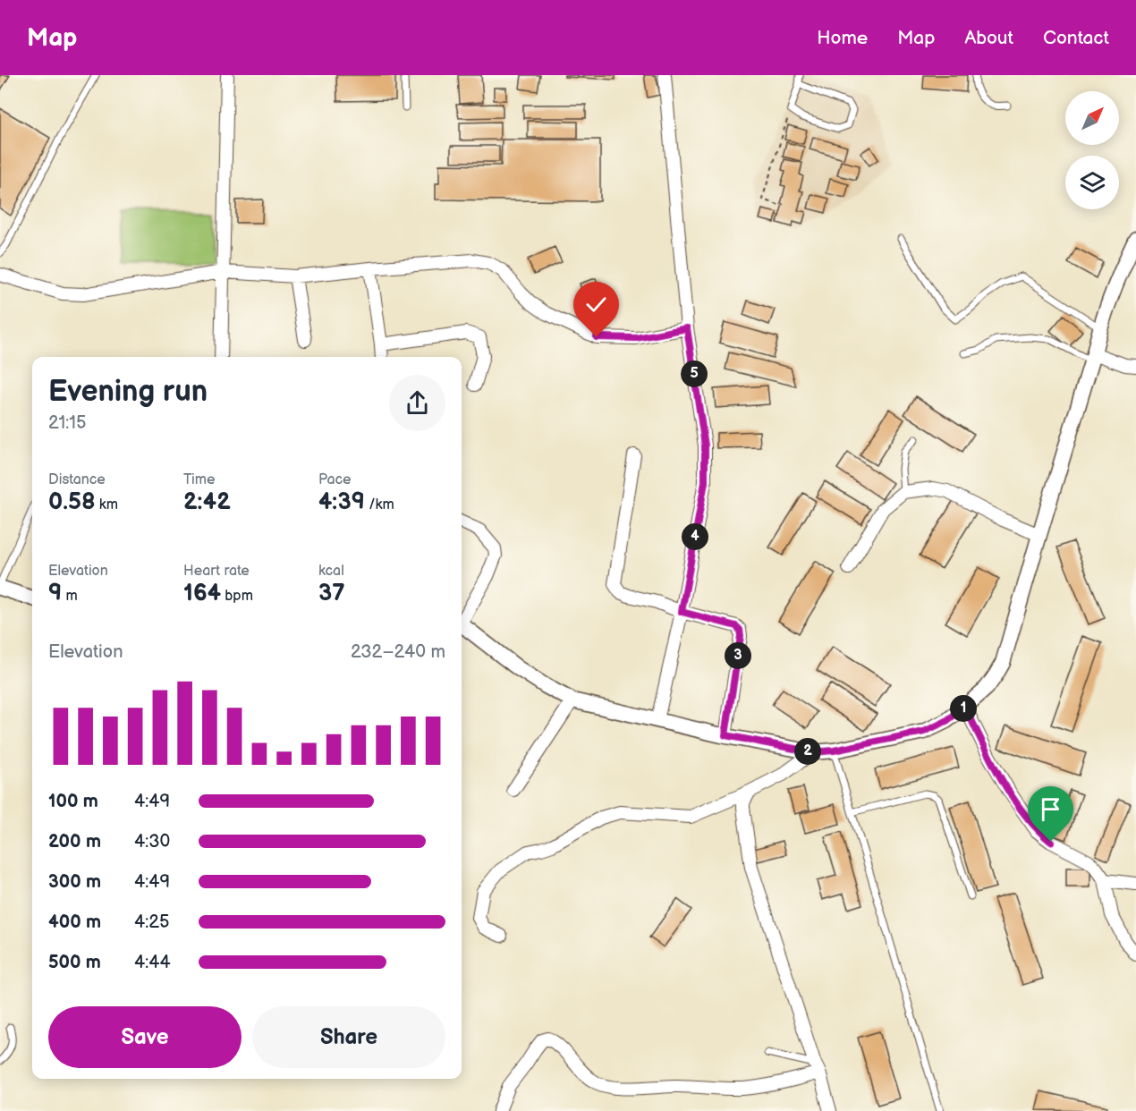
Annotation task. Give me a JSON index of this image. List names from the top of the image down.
{
  "north": "top right",
  "page": {
    "header": "Map",
    "nav": [
      "Home",
      "Map",
      "About",
      "Contact"
    ],
    "heading": ["Evening run", "21:15"],
    "pins": [
      "5",
      "4",
      "3",
      "1",
      "2"
    ],
    "stats": [
      ["Distance", "0.58 km"],
      ["Time", "2:42"],
      ["Pace", "4:39 /km"],
      ["Elevation", "9 m"],
      ["Heart rate", "164 bpm"],
      ["kcal", "37"]
    ],
    "chart": ["Elevation", "232–240 m"],
    "list": [
      {
        "name": "100 m",
        "note": "4:49"
      },
      {
        "name": "200 m",
        "note": "4:30"
      },
      {
        "name": "300 m",
        "note": "4:49"
      },
      {
        "name": "400 m",
        "note": "4:25"
      },
      {
        "name": "500 m",
        "note": "4:44"
      }
    ],
    "buttons": ["Save", "Share"]
  }
}
